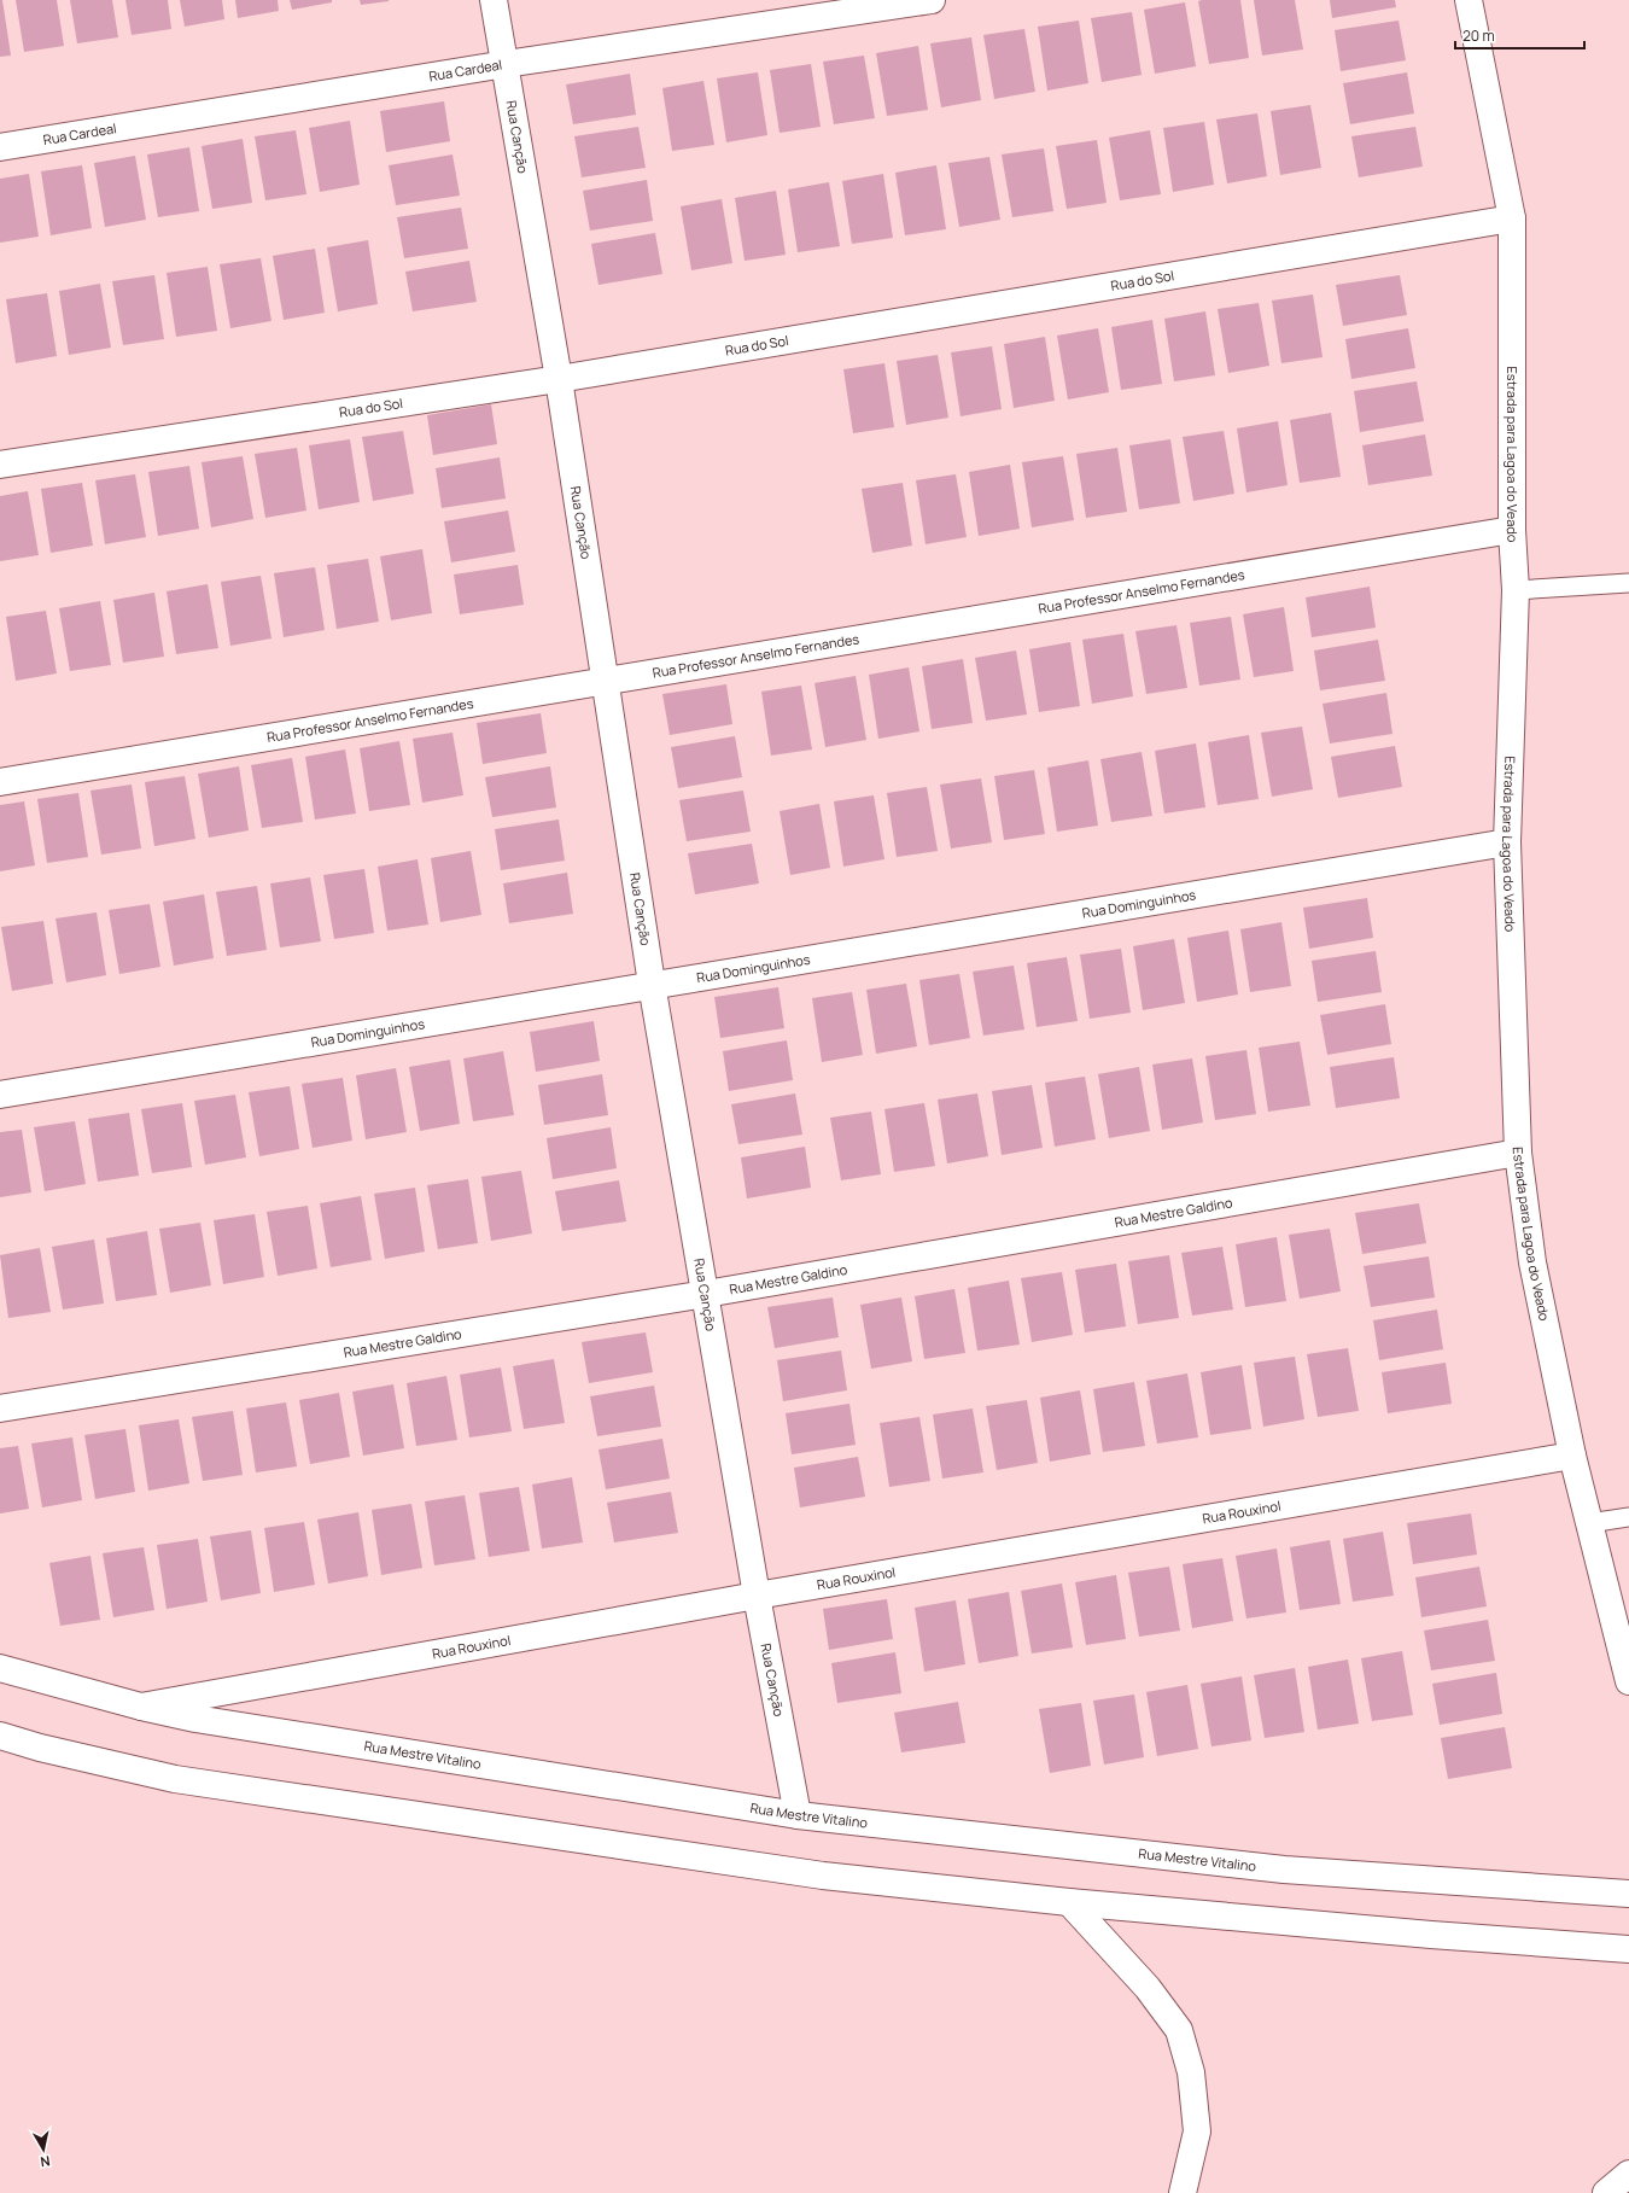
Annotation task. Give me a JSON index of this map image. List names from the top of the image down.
{
  "streets": {
    "street": [
      "Rua Cardeal",
      "Rua Canção",
      "Rua do Sol",
      "Estrada para Lagoa do Veado",
      "Rua Professor Anselmo Fernandes",
      "Rua Dominguinhos",
      "Rua Mestre Galdino",
      "Rua Rouxinol",
      "Rua Mestre Vitalino"
    ]
  },
  "crossings": [
    ["Rua Cardeal", "Rua Canção"],
    ["Rua Canção", "Rua do Sol"],
    ["Rua Canção", "Rua Professor Anselmo Fernandes"],
    ["Rua Canção", "Rua Dominguinhos"],
    ["Rua Canção", "Rua Mestre Galdino"],
    ["Rua Canção", "Rua Rouxinol"],
    ["Rua Canção", "Rua Mestre Vitalino"],
    ["Rua do Sol", "Estrada para Lagoa do Veado"],
    ["Estrada para Lagoa do Veado", "Rua Professor Anselmo Fernandes"],
    ["Estrada para Lagoa do Veado", "Rua Dominguinhos"],
    ["Estrada para Lagoa do Veado", "Rua Mestre Galdino"],
    ["Estrada para Lagoa do Veado", "Rua Rouxinol"],
    ["Rua Rouxinol", "Rua Mestre Vitalino"]
  ],
  "scale_bar": "20 m",
  "north": "bottom"
}
